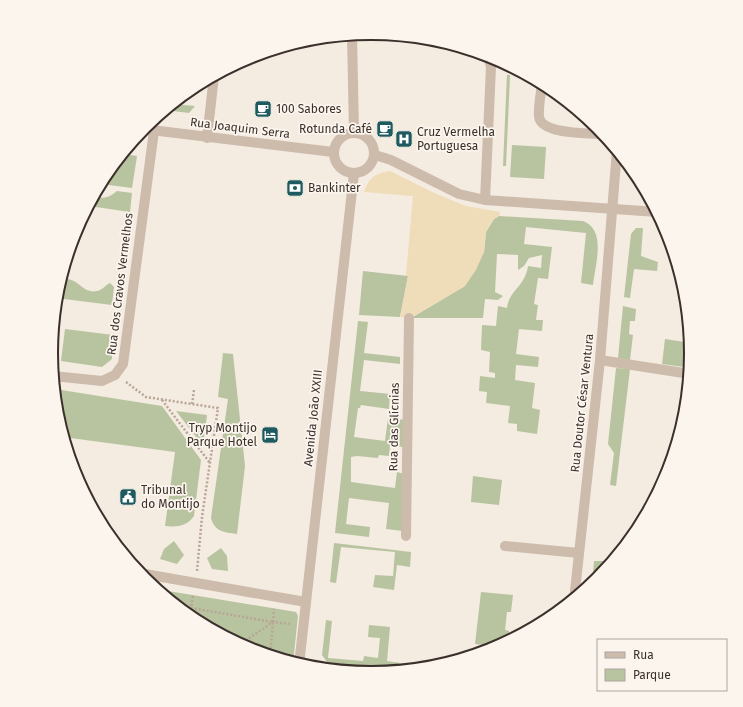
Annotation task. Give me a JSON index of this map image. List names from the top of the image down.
{
  "streets": {
    "street": [
      "Rua Joaquim Serra",
      "Rua dos Cravos Vermelhos",
      "Rua Doutor César Ventura",
      "Avenida João XXIII",
      "Rua das Glícnias"
    ]
  },
  "crossings": [
    ["Rua Joaquim Serra", "Rua dos Cravos Vermelhos"],
    ["Rua Joaquim Serra", "Avenida João XXIII"]
  ],
  "places": {
    "cafe": ["100 Sabores", "Rotunda Café"],
    "hospital": ["Cruz Vermelha Portuguesa"],
    "bank": ["Bankinter"],
    "hotel": ["Tryp Montijo Parque Hotel"],
    "public building": ["Tribunal do Montijo"]
  },
  "legend": ["Rua", "Parque"]
}
